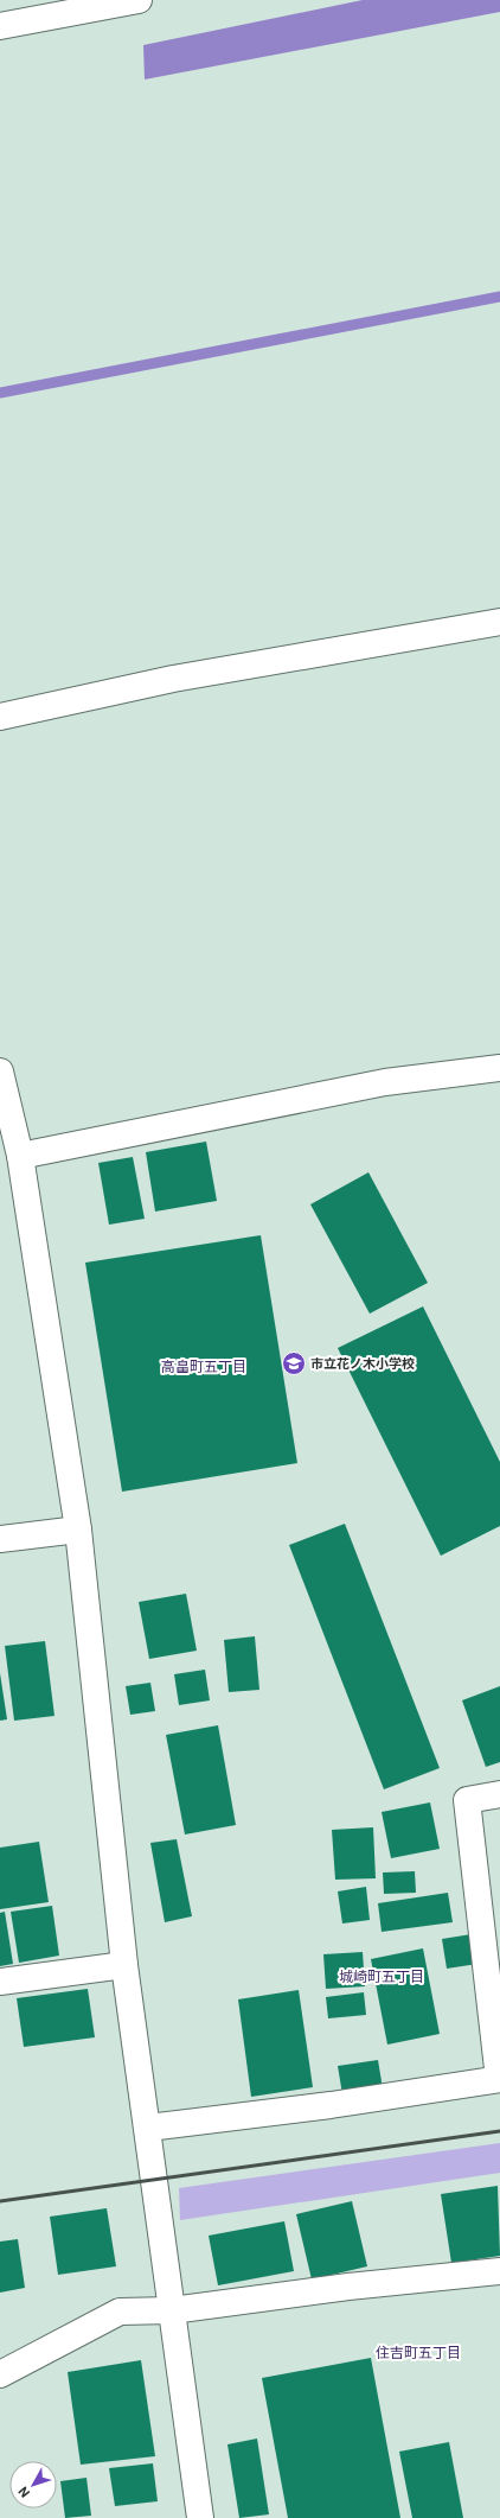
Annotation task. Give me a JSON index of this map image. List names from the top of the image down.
{
  "districts": ["高畠町五丁目", "城崎町五丁目", "住吉町五丁目"],
  "places": {
    "school or university": ["市立花ノ木小学校"]
  },
  "north": "bottom left"
}
